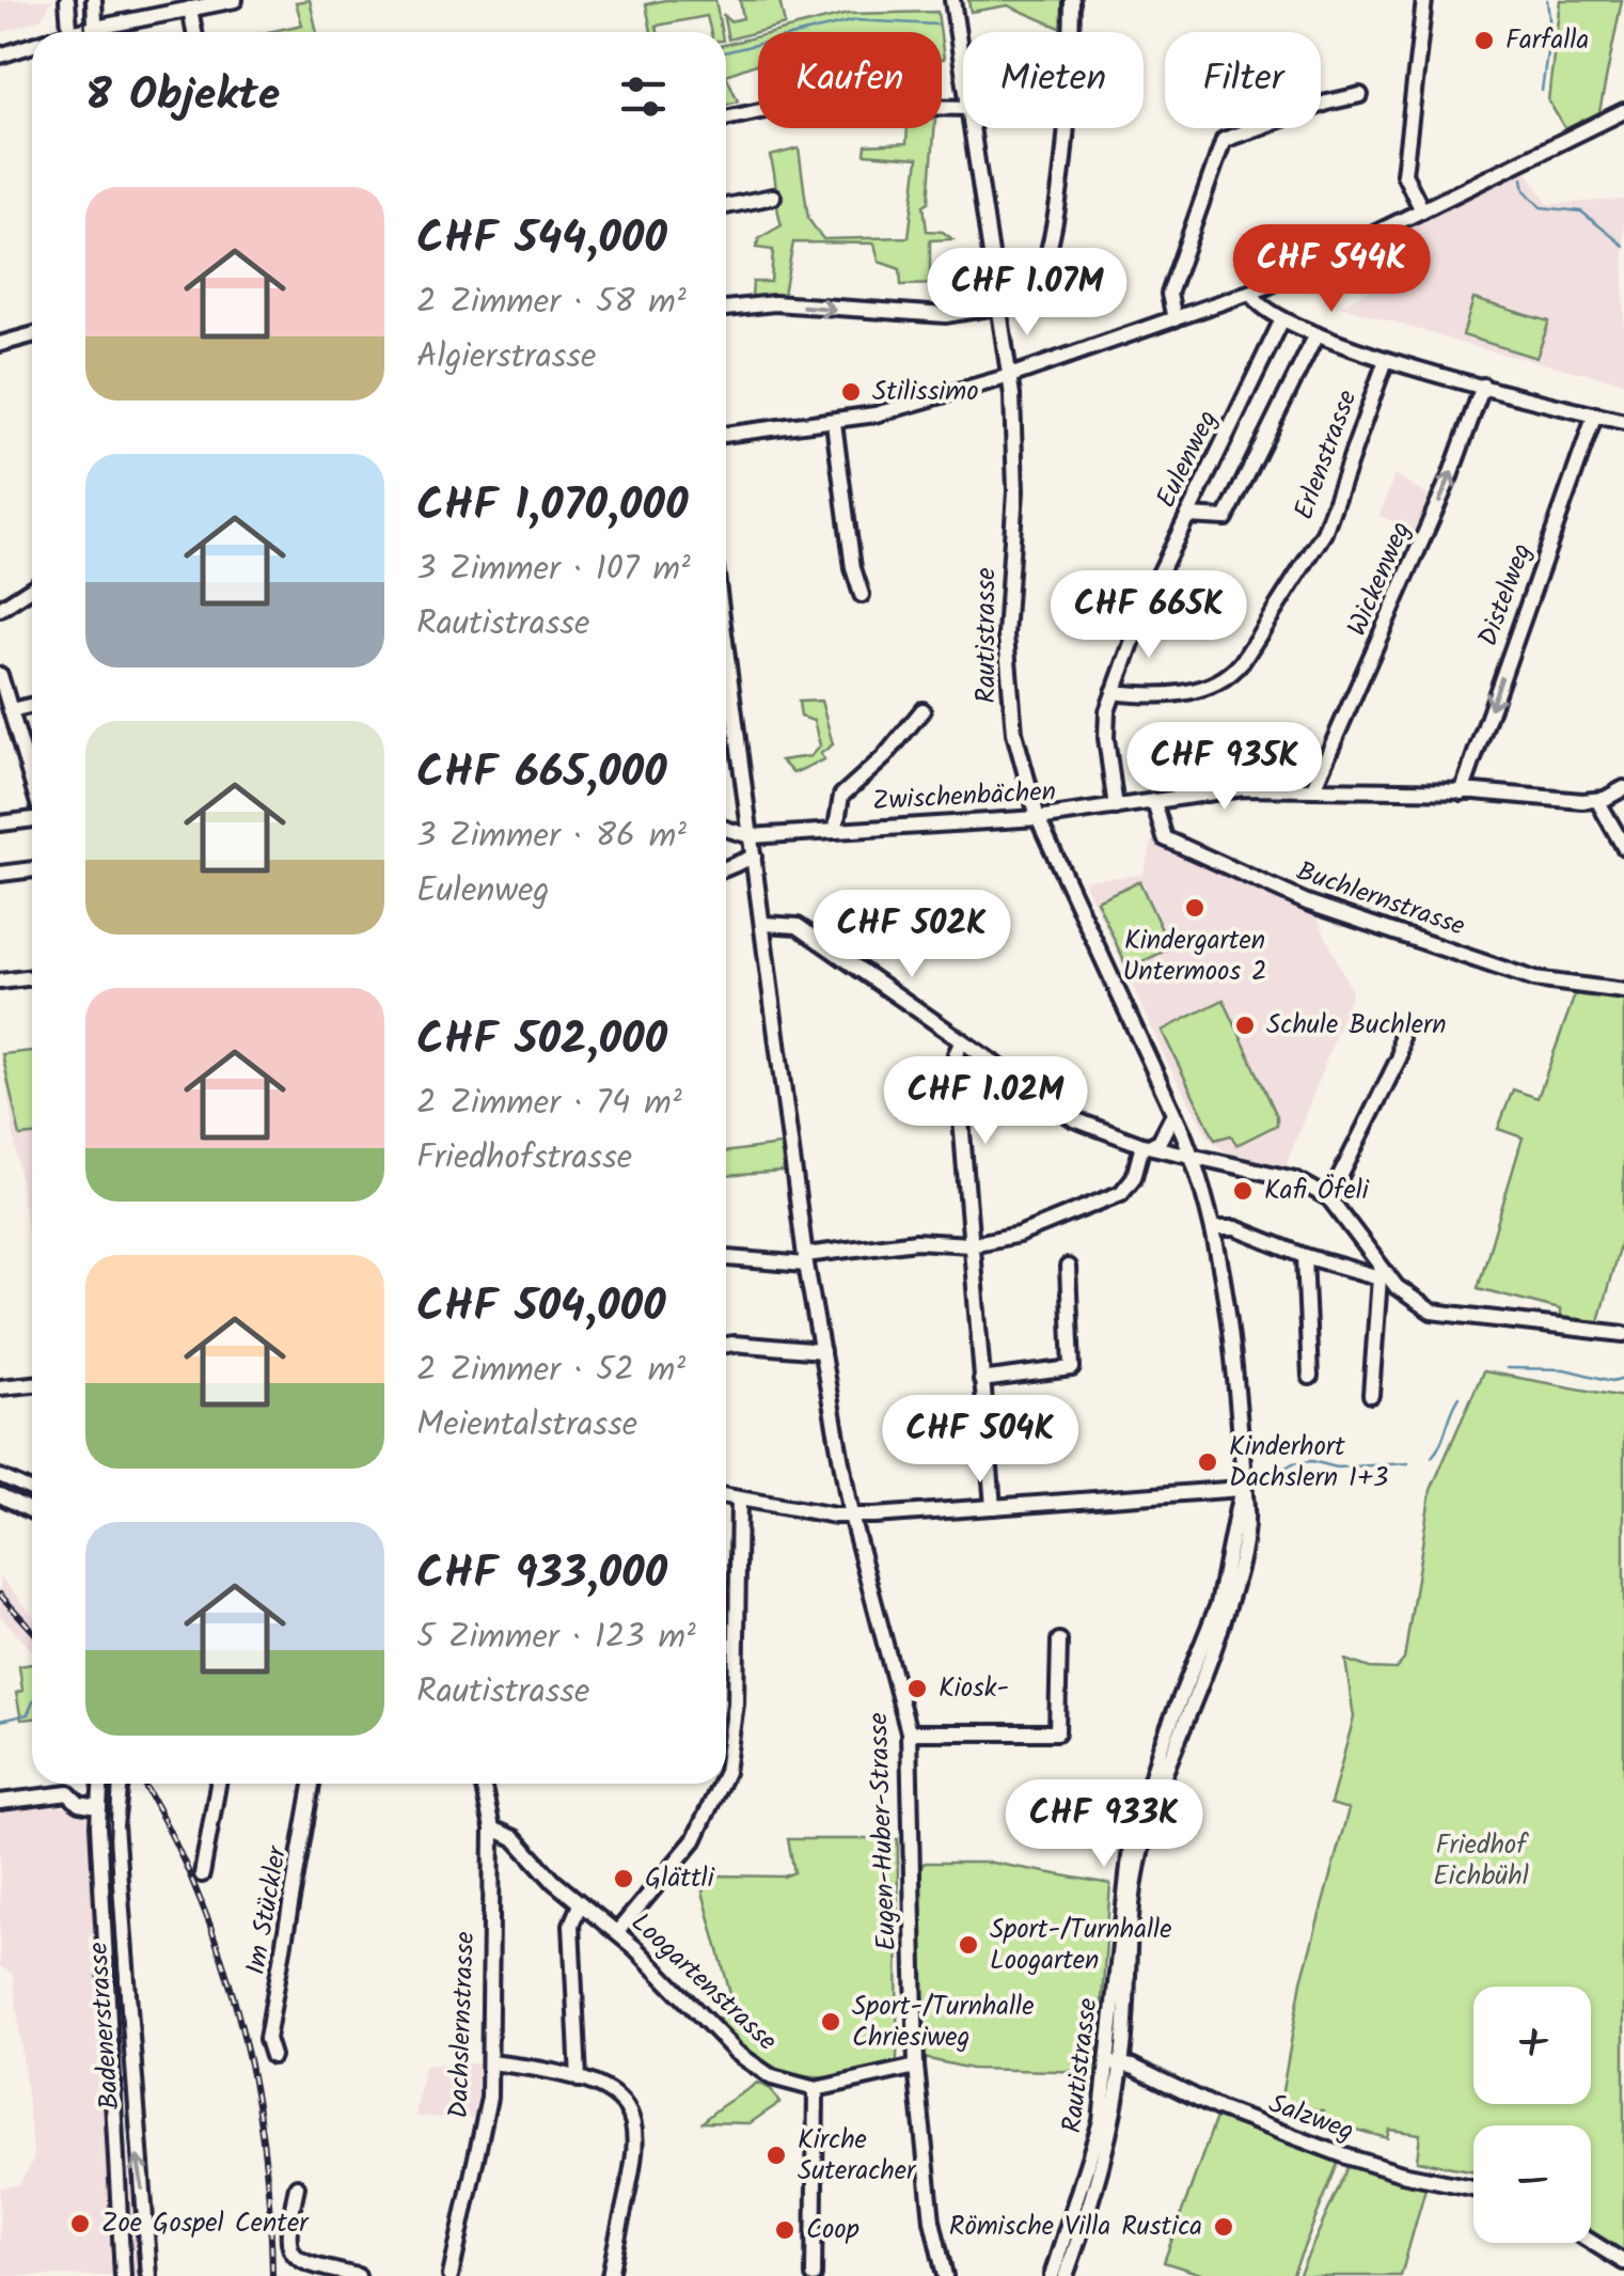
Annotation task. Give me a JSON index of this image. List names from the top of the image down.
{
  "streets": {
    "street": [
      "Erlenstrasse",
      "Eulenweg",
      "Wickenweg",
      "Distelweg",
      "Rautistrasse",
      "Zwischenbächen",
      "Buchlernstrasse",
      "Eugen-Huber-Strasse",
      "Im Stückler",
      "Loogartenstrasse",
      "Dachslernstrasse",
      "Badenerstrasse",
      "Salzweg"
    ]
  },
  "crossings": [
    ["Erlenstrasse", "Eulenweg"],
    ["Eulenweg", "Zwischenbächen"],
    ["Wickenweg", "Zwischenbächen"],
    ["Distelweg", "Zwischenbächen"],
    ["Rautistrasse", "Zwischenbächen"],
    ["Rautistrasse", "Salzweg"],
    ["Zwischenbächen", "Buchlernstrasse"],
    ["Zwischenbächen", "Eugen-Huber-Strasse"],
    ["Eugen-Huber-Strasse", "Loogartenstrasse"],
    ["Loogartenstrasse", "Dachslernstrasse"]
  ],
  "one_way": ["Wickenweg", "Distelweg"],
  "parks": ["Friedhof Eichbühl"],
  "places": [
    "Farfalla",
    "Stilissimo",
    "Kindergarten Untermoos 2",
    "Schule Buchlern",
    "Kafi Öfeli",
    "Kinderhort Dachslern 1+3",
    "Kiosk-",
    "Glättli",
    "Sport-/Turnhalle Loogarten",
    "Sport-/Turnhalle Chriesiweg",
    "Kirche Suteracher",
    "Zoe Gospel Center",
    "Römische Villa Rustica",
    "Coop"
  ],
  "page": {
    "chip": ["Kaufen", "Mieten", "Filter"],
    "heading": "8 Objekte",
    "list": [
      {
        "name": "CHF 544,000",
        "note": "2 Zimmer · 58 m² · Algierstrasse"
      },
      {
        "name": "CHF 1,070,000",
        "note": "3 Zimmer · 107 m² · Rautistrasse"
      },
      {
        "name": "CHF 665,000",
        "note": "3 Zimmer · 86 m² · Eulenweg"
      },
      {
        "name": "CHF 502,000",
        "note": "2 Zimmer · 74 m² · Friedhofstrasse"
      },
      {
        "name": "CHF 504,000",
        "note": "2 Zimmer · 52 m² · Meientalstrasse"
      },
      {
        "name": "CHF 933,000",
        "note": "5 Zimmer · 123 m² · Rautistrasse"
      }
    ],
    "price": [
      "CHF 544K",
      "CHF 1.07M",
      "CHF 665K",
      "CHF 935K",
      "CHF 502K",
      "CHF 1.02M",
      "CHF 504K",
      "CHF 933K"
    ],
    "map_buttons": ["+", "−"]
  }
}
